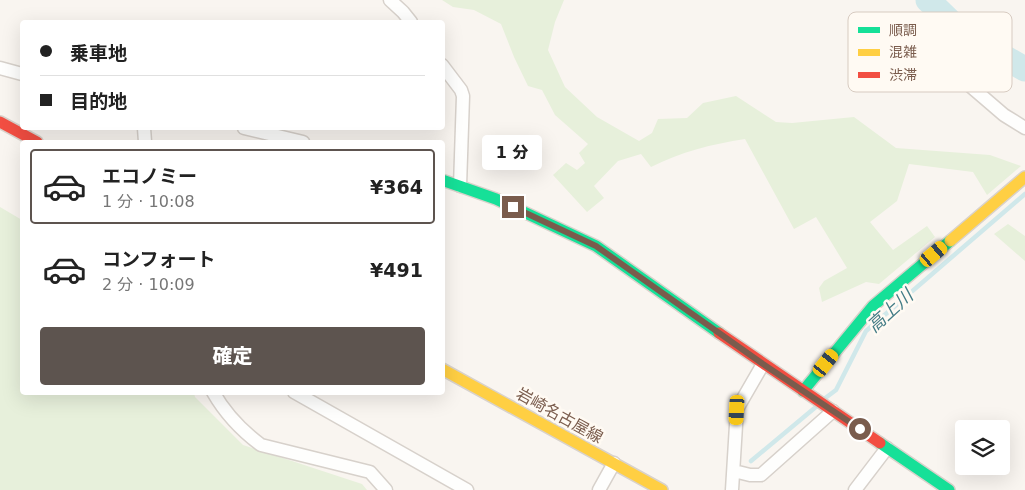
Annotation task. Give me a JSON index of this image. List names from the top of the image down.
{
  "streets": {
    "street": ["岩崎名古屋線"]
  },
  "water": ["高上川"],
  "legend": ["順調", "混雑", "渋滞"],
  "page": {
    "banner": ["乗車地", "目的地"],
    "bubble": "1 分",
    "list": [
      {
        "name": "エコノミー",
        "note": "1 分 · 10:08",
        "value": "¥364"
      },
      {
        "name": "コンフォート",
        "note": "2 分 · 10:09",
        "value": "¥491"
      }
    ],
    "buttons": "確定"
  }
}
